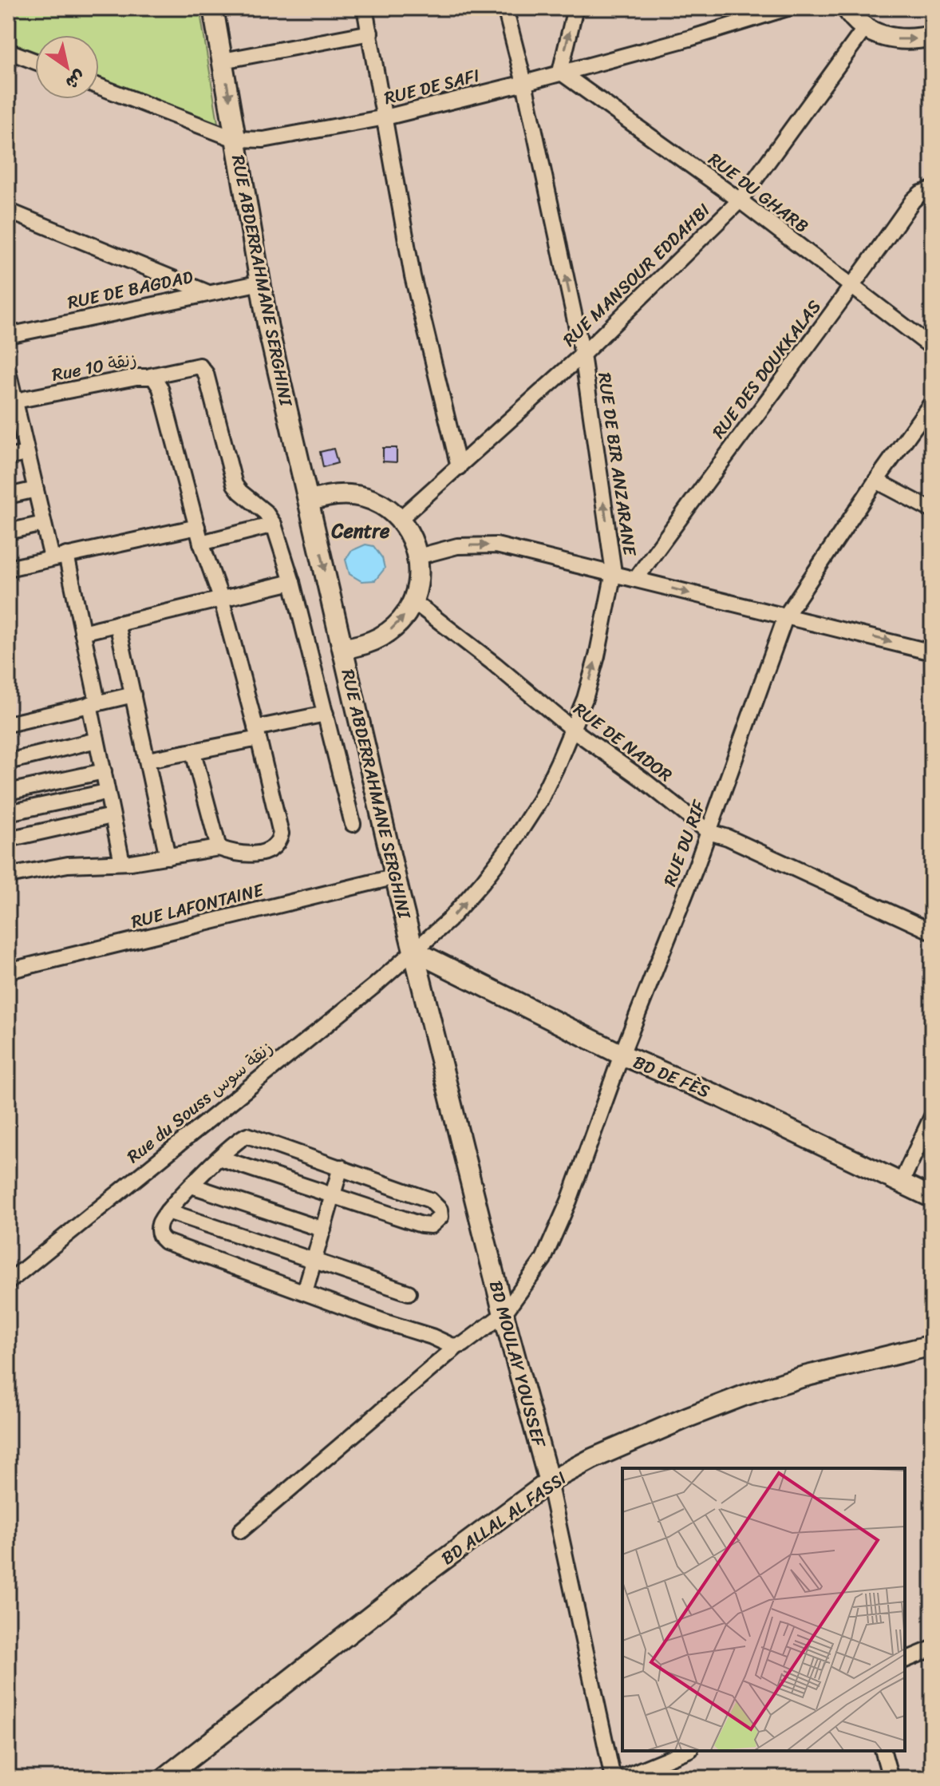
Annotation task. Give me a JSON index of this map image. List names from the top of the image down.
{
  "streets": {
    "street": [
      "RUE DE SAFI",
      "RUE DU GHARB",
      "RUE MANSOUR EDDAHBI",
      "RUE ABDERRAHMANE SERGHINI",
      "RUE DE BAGDAD",
      "Rue 10 زنقة",
      "RUE DES DOUKKALAS",
      "RUE DE BIR ANZARANE",
      "RUE DE NADOR",
      "RUE DU RIF",
      "RUE LAFONTAINE",
      "BD DE FÈS",
      "Rue du Souss زنقة سوس",
      "BD MOULAY YOUSSEF",
      "BD ALLAL AL FASSI"
    ]
  },
  "crossings": [
    ["RUE DE SAFI", "RUE DU GHARB"],
    ["RUE DE SAFI", "RUE ABDERRAHMANE SERGHINI"],
    ["RUE DE SAFI", "RUE DE BIR ANZARANE"],
    ["RUE DU GHARB", "RUE MANSOUR EDDAHBI"],
    ["RUE DU GHARB", "RUE DES DOUKKALAS"],
    ["RUE MANSOUR EDDAHBI", "RUE ABDERRAHMANE SERGHINI"],
    ["RUE MANSOUR EDDAHBI", "RUE DE BIR ANZARANE"],
    ["RUE ABDERRAHMANE SERGHINI", "RUE DE BAGDAD"],
    ["RUE ABDERRAHMANE SERGHINI", "RUE DE BIR ANZARANE"],
    ["RUE ABDERRAHMANE SERGHINI", "RUE DE NADOR"],
    ["RUE ABDERRAHMANE SERGHINI", "RUE LAFONTAINE"],
    ["RUE ABDERRAHMANE SERGHINI", "BD DE FÈS"],
    ["RUE ABDERRAHMANE SERGHINI", "Rue du Souss زنقة سوس"],
    ["RUE ABDERRAHMANE SERGHINI", "BD MOULAY YOUSSEF"],
    ["RUE DE BIR ANZARANE", "RUE DE NADOR"],
    ["RUE DE BIR ANZARANE", "BD DE FÈS"],
    ["RUE DE BIR ANZARANE", "Rue du Souss زنقة سوس"],
    ["RUE DE BIR ANZARANE", "BD MOULAY YOUSSEF"],
    ["RUE DE NADOR", "RUE DU RIF"],
    ["RUE DU RIF", "BD DE FÈS"],
    ["RUE DU RIF", "BD MOULAY YOUSSEF"],
    ["BD DE FÈS", "Rue du Souss زنقة سوس"],
    ["BD DE FÈS", "BD MOULAY YOUSSEF"],
    ["Rue du Souss زنقة سوس", "BD MOULAY YOUSSEF"],
    ["BD MOULAY YOUSSEF", "BD ALLAL AL FASSI"]
  ],
  "one_way": ["RUE DE BIR ANZARANE"],
  "districts": ["Centre"],
  "north": "bottom right"
}
